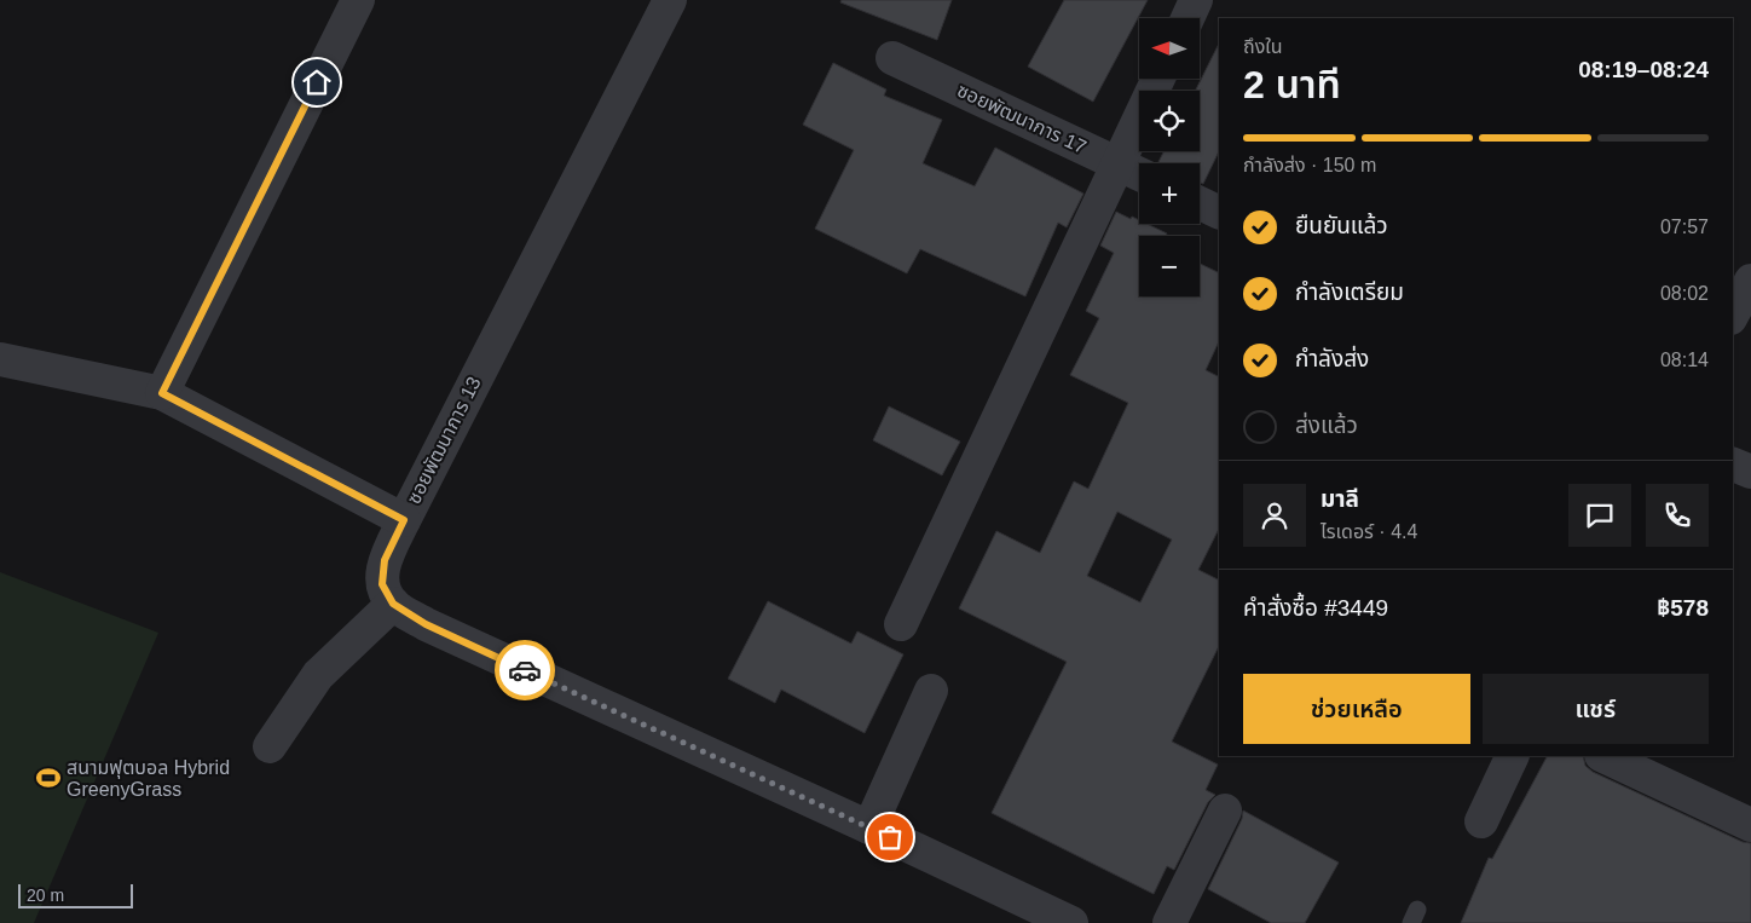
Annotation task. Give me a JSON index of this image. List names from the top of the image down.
{
  "streets": {
    "street": ["ซอยพัฒนาการ 17", "ซอยพัฒนาการ 13"]
  },
  "places": {
    "sports": ["สนามฟุตบอล Hybrid GreenyGrass"]
  },
  "scale_bar": "20 m",
  "north": "left",
  "page": {
    "map_buttons": ["+", "−"],
    "heading": ["2 นาที", "ถึงใน", "08:19–08:24"],
    "panel": [
      "มาลี",
      "ไรเดอร์ · 4.4",
      "คำสั่งซื้อ #3449",
      "฿578"
    ],
    "bar": "กำลังส่ง · 150 m",
    "list": [
      ["ยืนยันแล้ว", "07:57"],
      ["กำลังเตรียม", "08:02"],
      ["กำลังส่ง", "08:14"],
      "ส่งแล้ว"
    ],
    "buttons": ["ช่วยเหลือ", "แชร์"],
    "scale": "20 m"
  }
}
